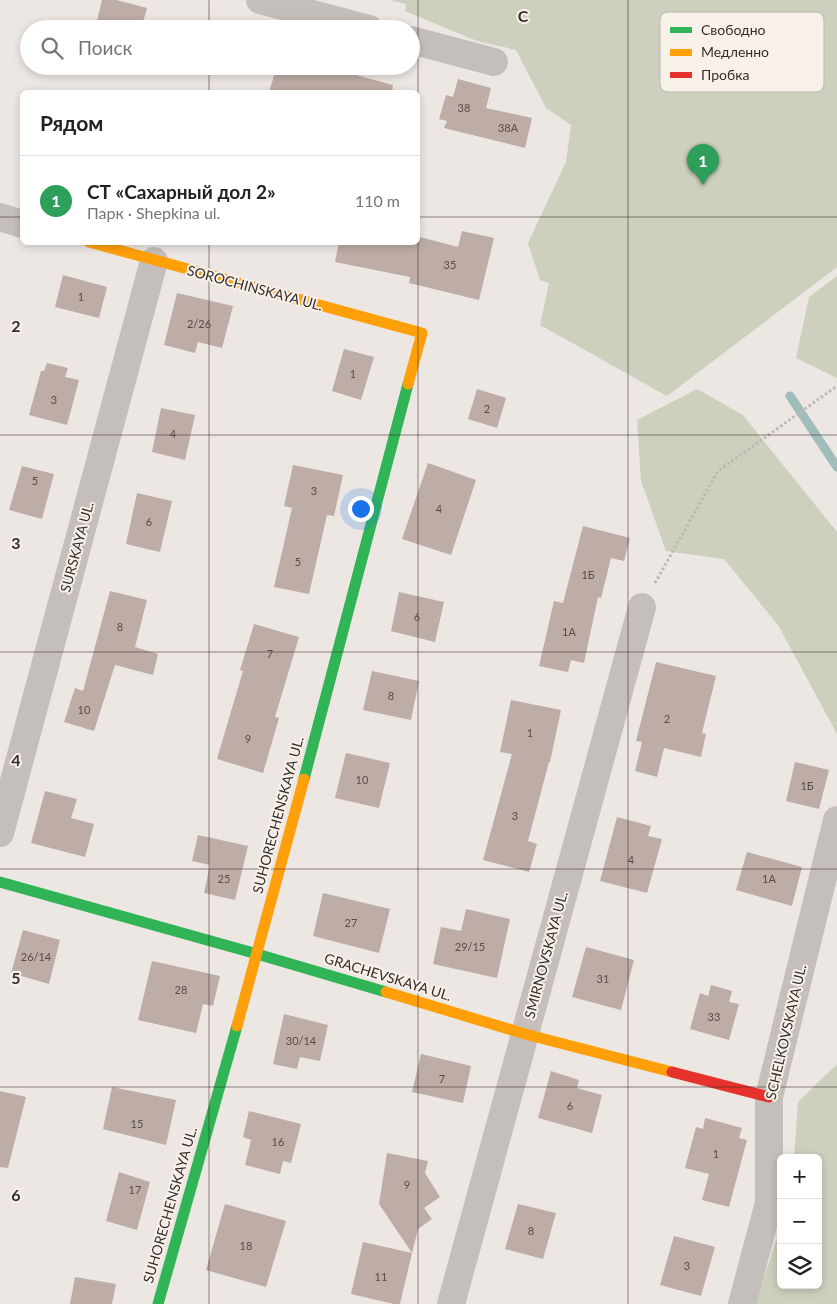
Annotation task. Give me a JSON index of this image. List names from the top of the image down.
{
  "streets": {
    "street": [
      "SOROCHINSKAYA UL.",
      "SURSKAYA UL.",
      "SUHORECHENSKAYA UL.",
      "SMIRNOVSKAYA UL.",
      "GRACHEVSKAYA UL.",
      "SCHELKOVSKAYA UL."
    ]
  },
  "crossings": [
    ["SOROCHINSKAYA UL.", "SURSKAYA UL."],
    ["SOROCHINSKAYA UL.", "SUHORECHENSKAYA UL."],
    ["SUHORECHENSKAYA UL.", "GRACHEVSKAYA UL."],
    ["SMIRNOVSKAYA UL.", "GRACHEVSKAYA UL."],
    ["GRACHEVSKAYA UL.", "SCHELKOVSKAYA UL."]
  ],
  "house_numbers": [
    "38",
    "38А",
    "35",
    "1",
    "2/26",
    "1",
    "3",
    "2",
    "4",
    "5",
    "3",
    "4",
    "6",
    "5",
    "1Б",
    "6",
    "8",
    "1А",
    "7",
    "8",
    "10",
    "2",
    "1",
    "9",
    "10",
    "1Б",
    "3",
    "4",
    "25",
    "1А",
    "27",
    "29/15",
    "26/14",
    "31",
    "28",
    "33",
    "30/14",
    "7",
    "6",
    "15",
    "16",
    "1",
    "9",
    "17",
    "8",
    "18",
    "3",
    "11"
  ],
  "legend": ["Свободно", "Медленно", "Пробка"],
  "page": {
    "search": "Поиск",
    "heading": "Рядом",
    "pins": "1",
    "list": [
      {
        "mark": "1",
        "name": "СТ «Сахарный дол 2»",
        "note": "Парк · Shepkina ul.",
        "value": "110 m"
      }
    ],
    "map_buttons": ["+", "−"]
  },
  "grid": {
    "columns": ["C"],
    "rows": [
      "2",
      "3",
      "4",
      "5",
      "6"
    ]
  }
}
